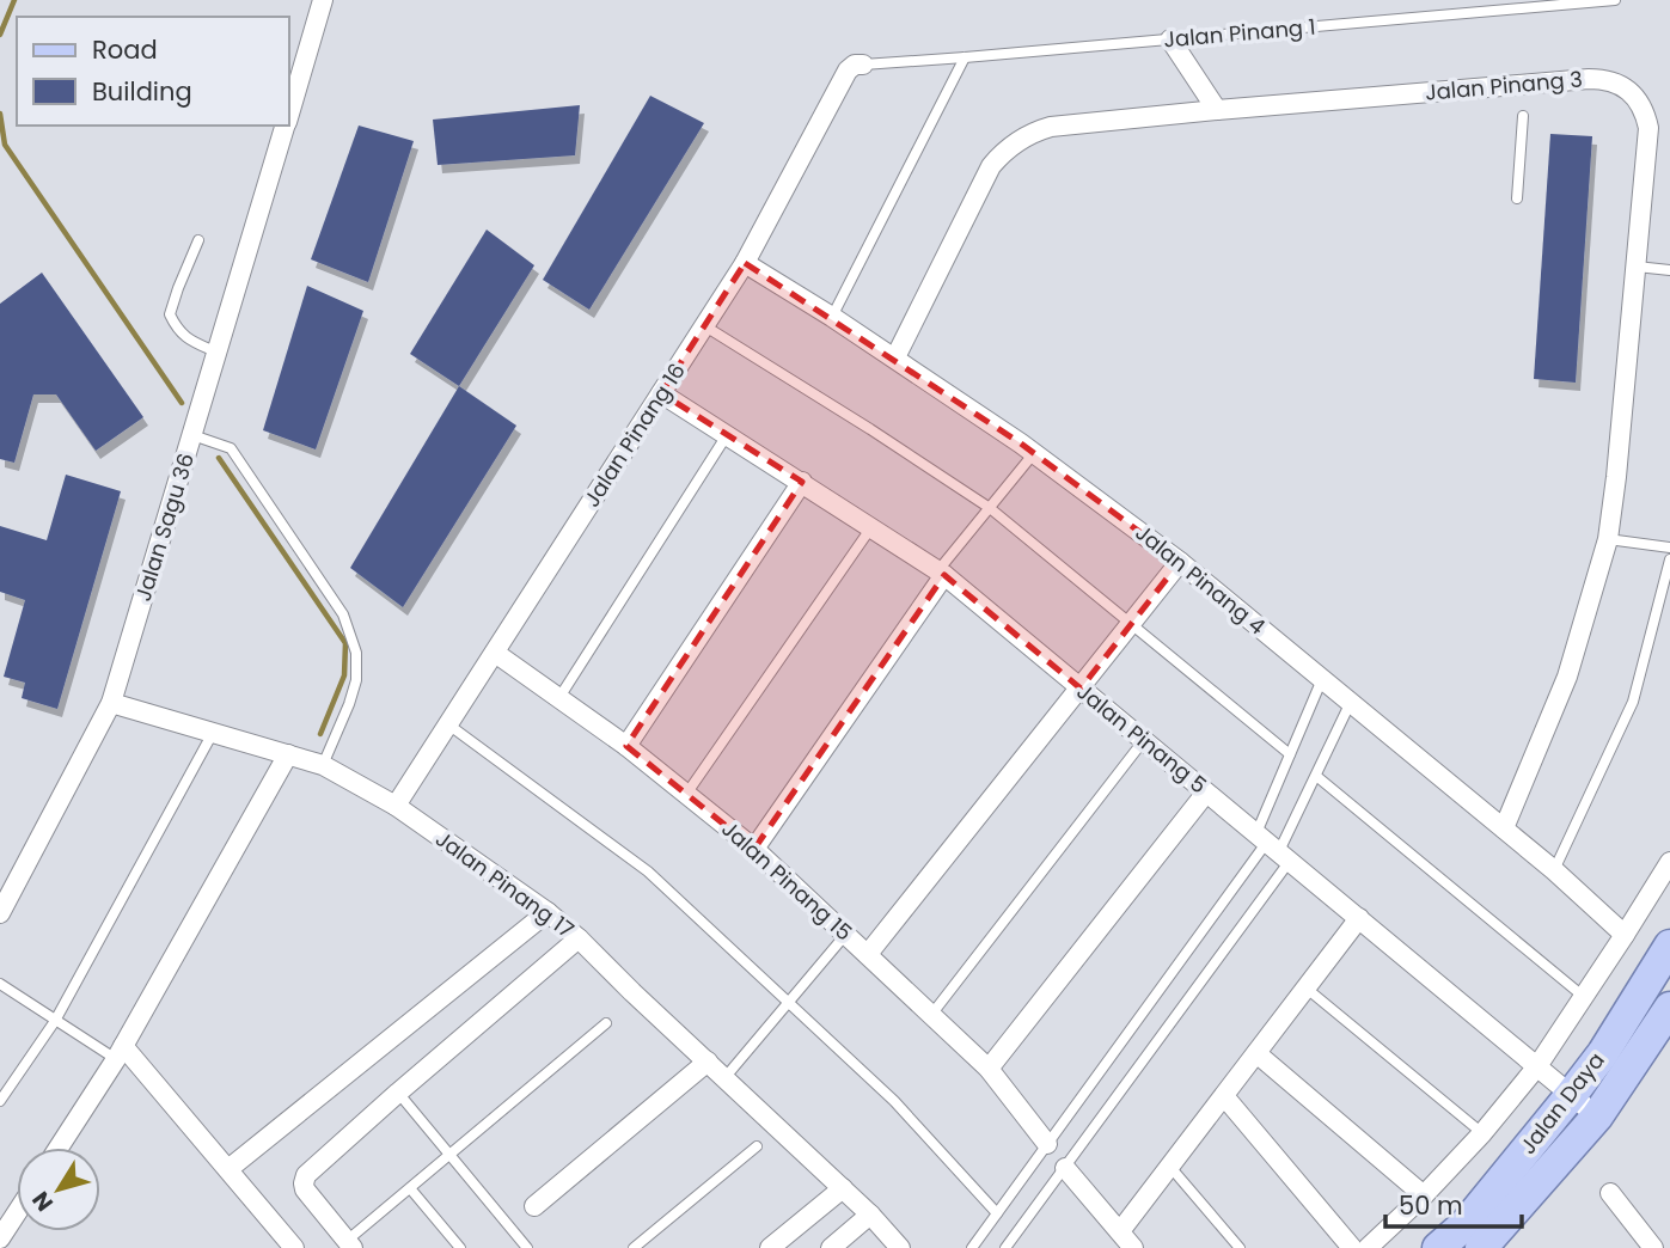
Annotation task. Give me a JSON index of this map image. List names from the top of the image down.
{
  "streets": {
    "main road": ["Jalan Daya"],
    "street": [
      "Jalan Pinang 3",
      "Jalan Pinang 16",
      "Jalan Sagu 36",
      "Jalan Pinang 4",
      "Jalan Pinang 5",
      "Jalan Pinang 15",
      "Jalan Pinang 17"
    ],
    "lane": ["Jalan Pinang 1"]
  },
  "crossings": [
    ["Jalan Pinang 1", "Jalan Pinang 16"],
    ["Jalan Pinang 3", "Jalan Pinang 4"],
    ["Jalan Pinang 16", "Jalan Pinang 4"],
    ["Jalan Pinang 16", "Jalan Pinang 5"],
    ["Jalan Pinang 16", "Jalan Pinang 15"],
    ["Jalan Pinang 16", "Jalan Pinang 17"],
    ["Jalan Sagu 36", "Jalan Pinang 17"],
    ["Jalan Pinang 5", "Jalan Daya"]
  ],
  "legend": ["Road", "Building"],
  "scale_bar": "50 m",
  "north": "bottom left"
}
